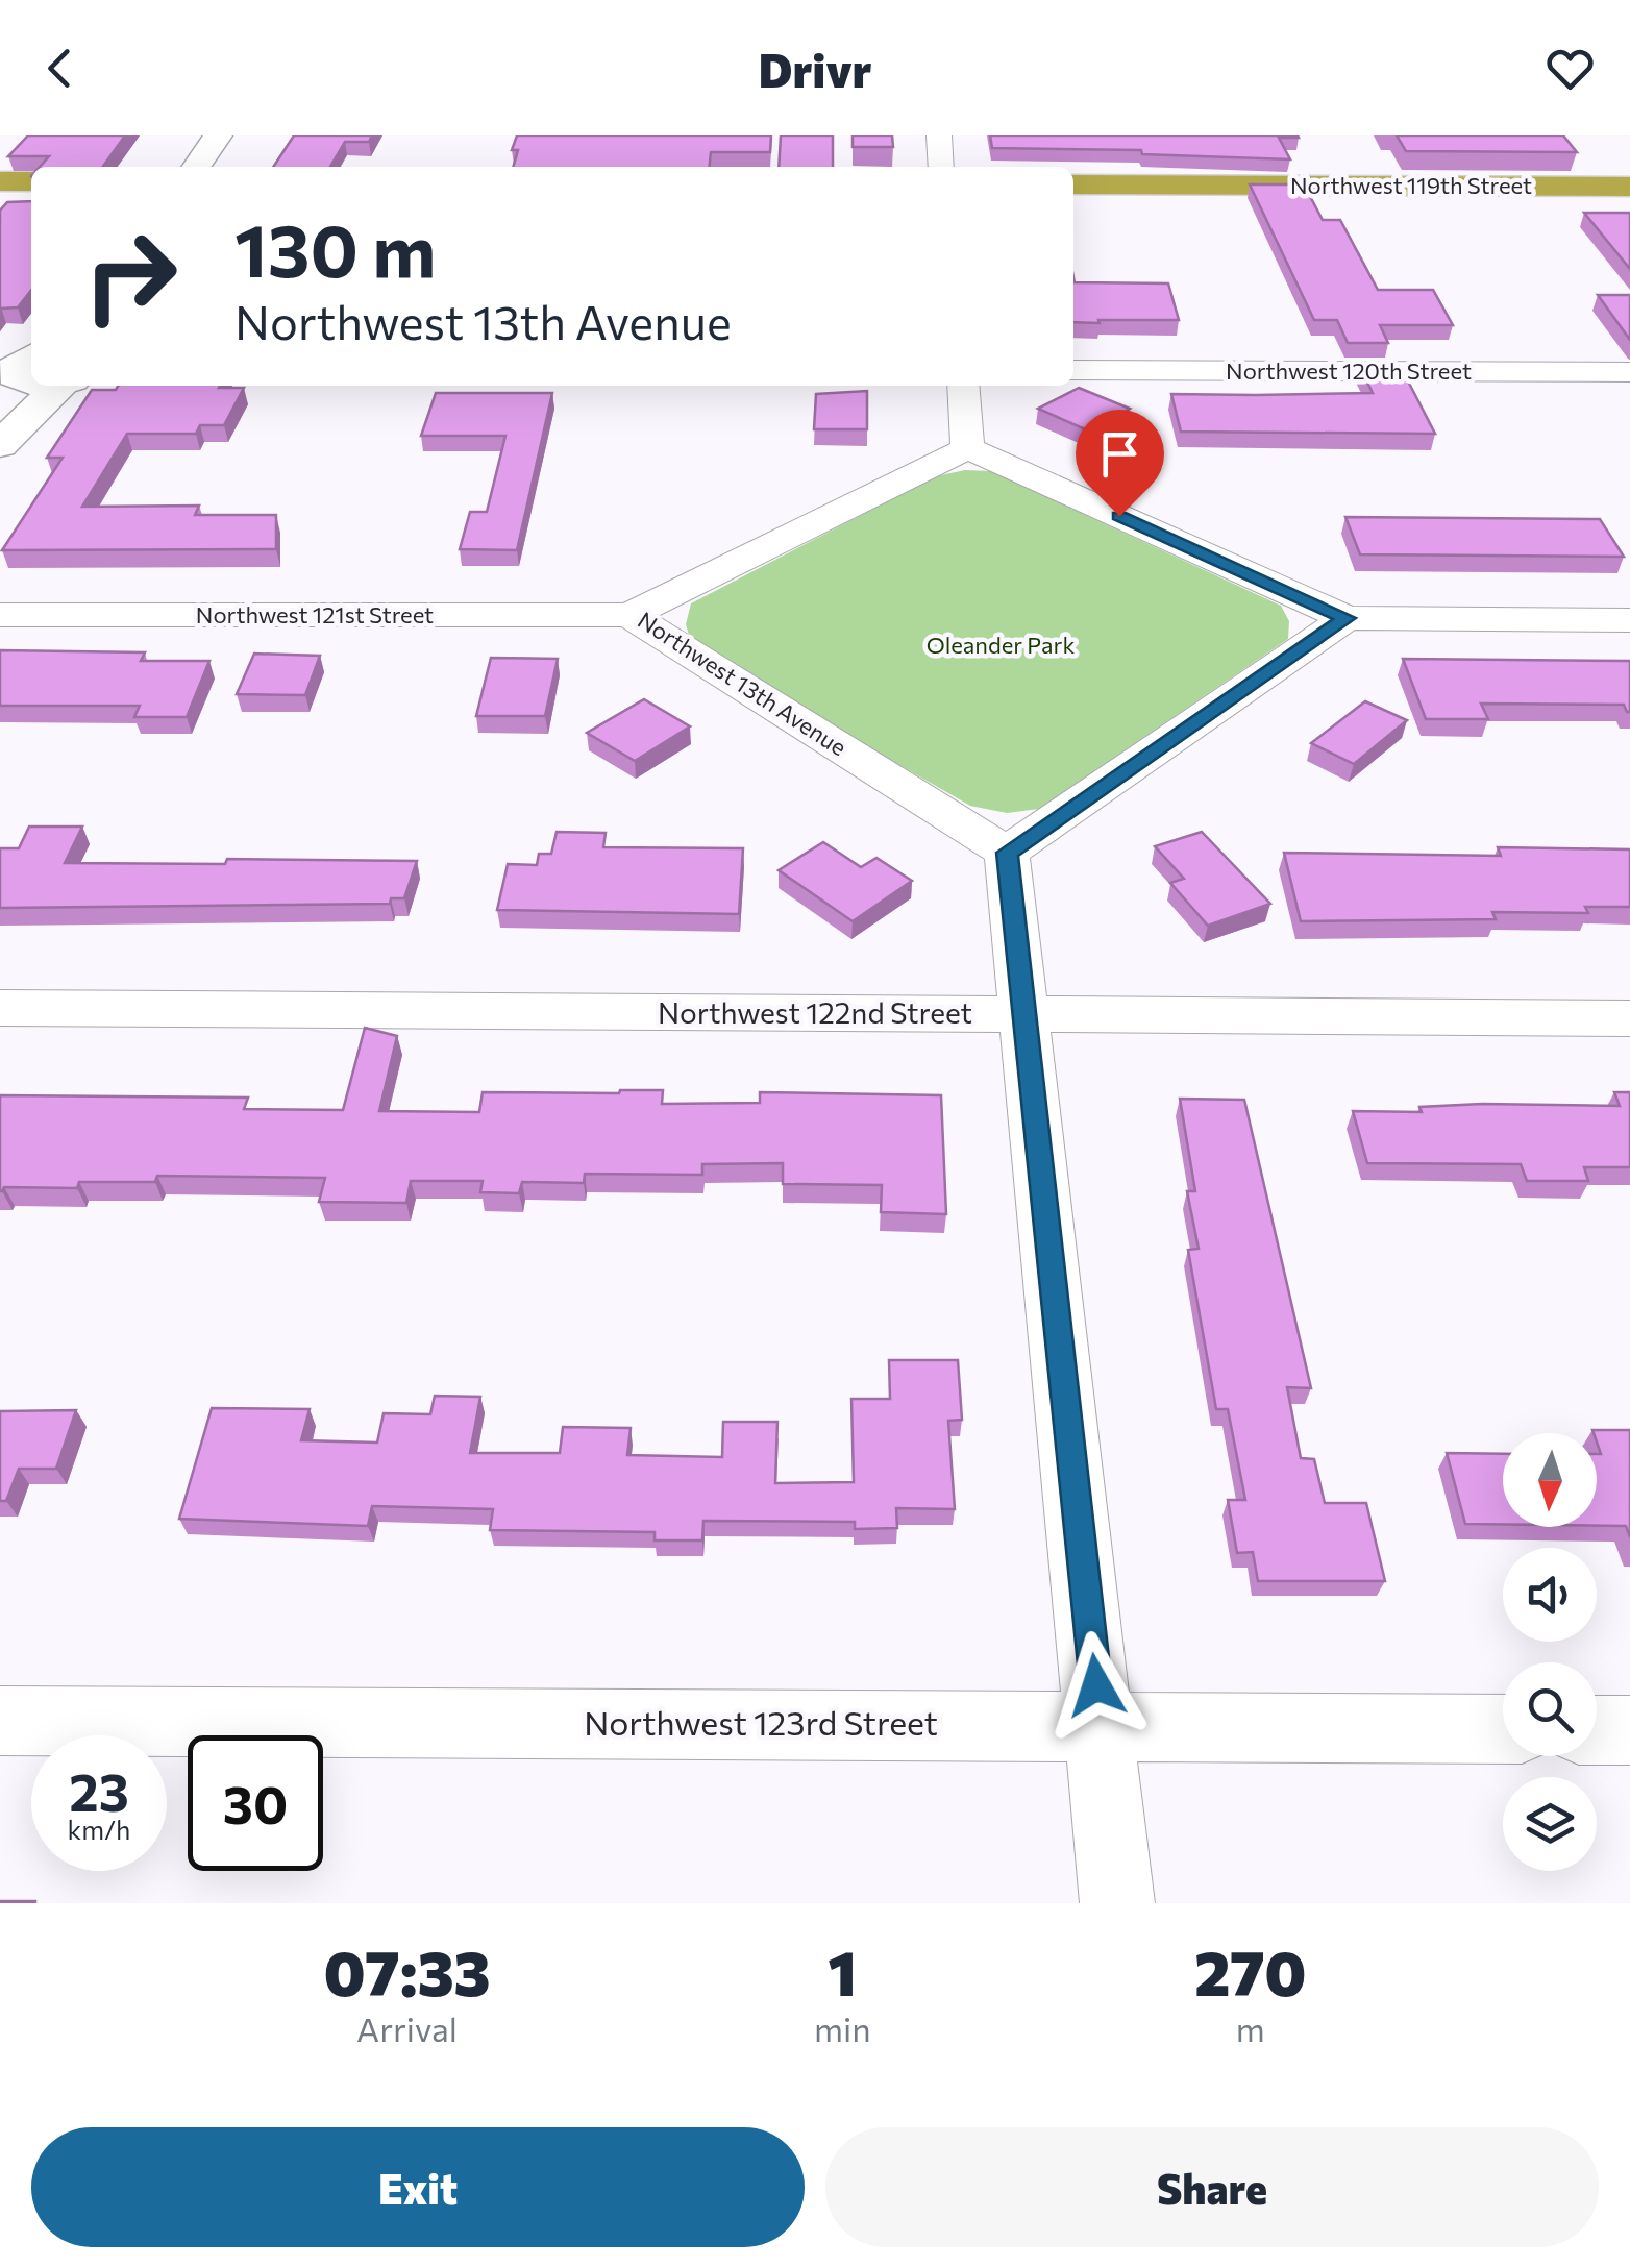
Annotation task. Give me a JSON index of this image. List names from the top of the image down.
{
  "streets": {
    "highway": ["Northwest 119th Street"],
    "street": [
      "Northwest 120th Street",
      "Northwest 121st Street",
      "Northwest 13th Avenue",
      "Northwest 122nd Street",
      "Northwest 123rd Street"
    ]
  },
  "crossings": [
    ["Northwest 121st Street", "Northwest 13th Avenue"]
  ],
  "parks": ["Oleander Park"],
  "north": "bottom",
  "page": {
    "header": "Drivr",
    "turn": ["130 m", "Northwest 13th Avenue"],
    "speed": "23 km/h",
    "limit": "30",
    "eta": [
      "07:33",
      "Arrival",
      "1",
      "min",
      "270",
      "m"
    ],
    "buttons": ["Exit", "Share"]
  }
}
